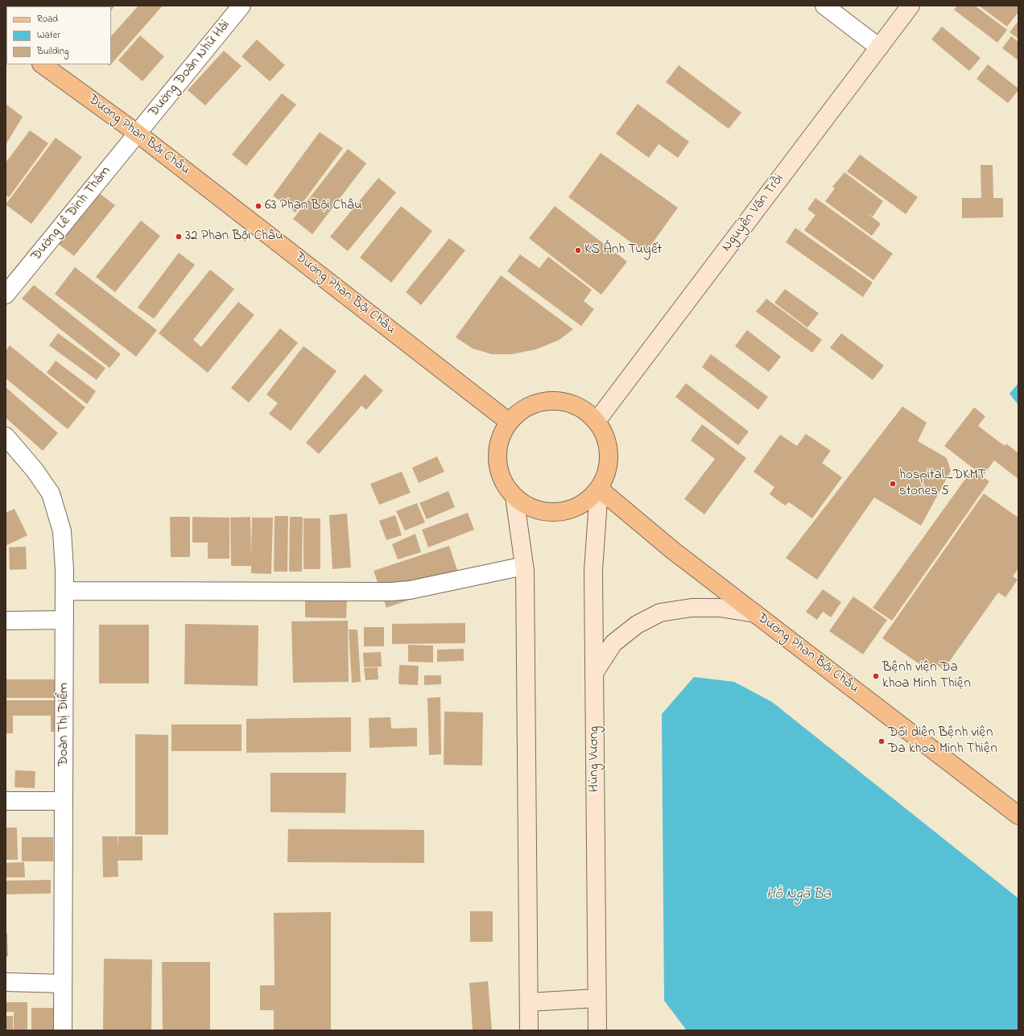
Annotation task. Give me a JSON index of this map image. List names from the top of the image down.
{
  "streets": {
    "main road": ["Đường Phan Bội Châu", "Nguyễn Văn Trỗi", "Hùng Vương"],
    "street": ["Đường Đoàn Nhữ Hài", "Đường Lê Đình Thám", "Đoàn Thị Điểm"]
  },
  "crossings": [
    ["Đường Đoàn Nhữ Hài", "Đường Phan Bội Châu"],
    ["Đường Đoàn Nhữ Hài", "Đường Lê Đình Thám"],
    ["Đường Phan Bội Châu", "Nguyễn Văn Trỗi"],
    ["Đường Phan Bội Châu", "Đường Lê Đình Thám"],
    ["Đường Phan Bội Châu", "Hùng Vương"],
    ["Nguyễn Văn Trỗi", "Hùng Vương"]
  ],
  "water": ["Hồ Ngã Ba"],
  "places": [
    "63 Phan Bội Châu",
    "32 Phan Bội Châu",
    "KS Ánh Tuyết",
    "hospital_DKMT stories 5",
    "Bệnh viện Đa khoa Minh Thiện",
    "Đối diện Bệnh viện Đa khoa Minh Thiện"
  ],
  "legend": ["Road", "Water", "Building"]
}
